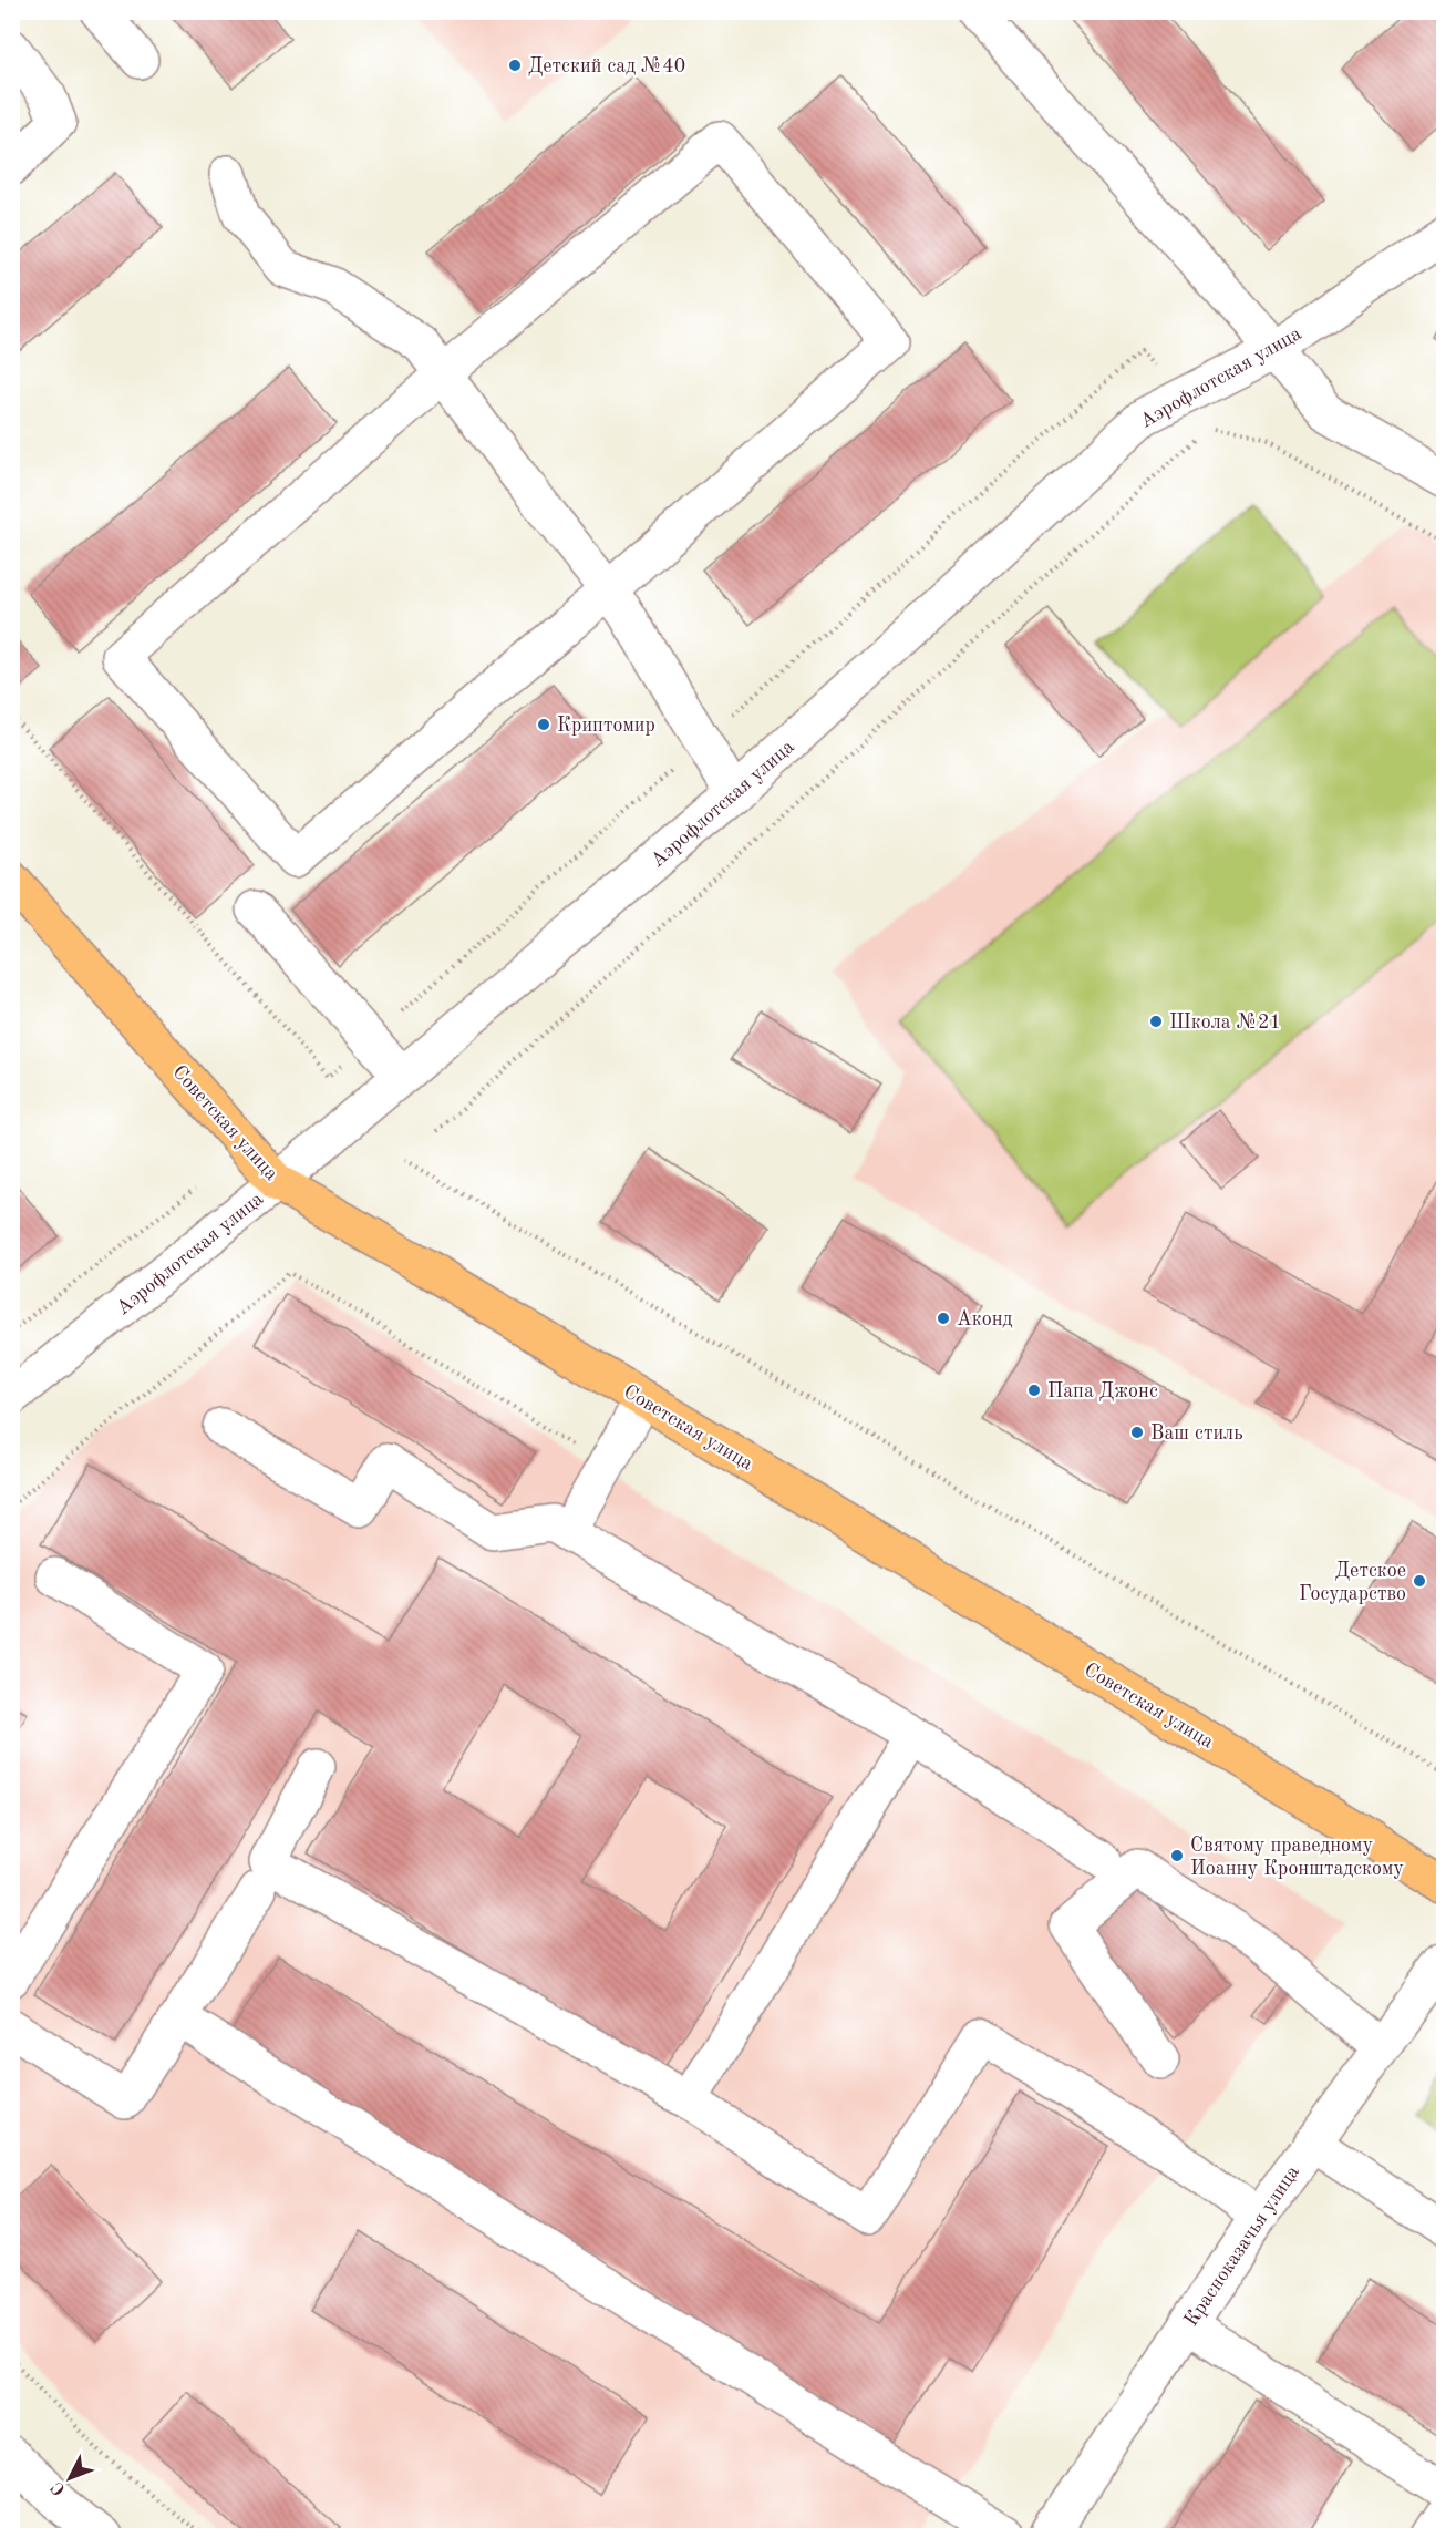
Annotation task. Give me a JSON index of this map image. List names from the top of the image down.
{
  "streets": {
    "main road": ["Советская улица"],
    "street": ["Аэрофлотская улица", "Красноказачья улица"]
  },
  "crossings": [
    ["Аэрофлотская улица", "Советская улица"]
  ],
  "places": [
    "Детский сад №40",
    "Криптомир",
    "Школа №21",
    "Аконд",
    "Папа Джонс",
    "Ваш стиль",
    "Детское Государство",
    "Святому праведному Иоанну Кронштадскому"
  ],
  "north": "bottom left"
}
